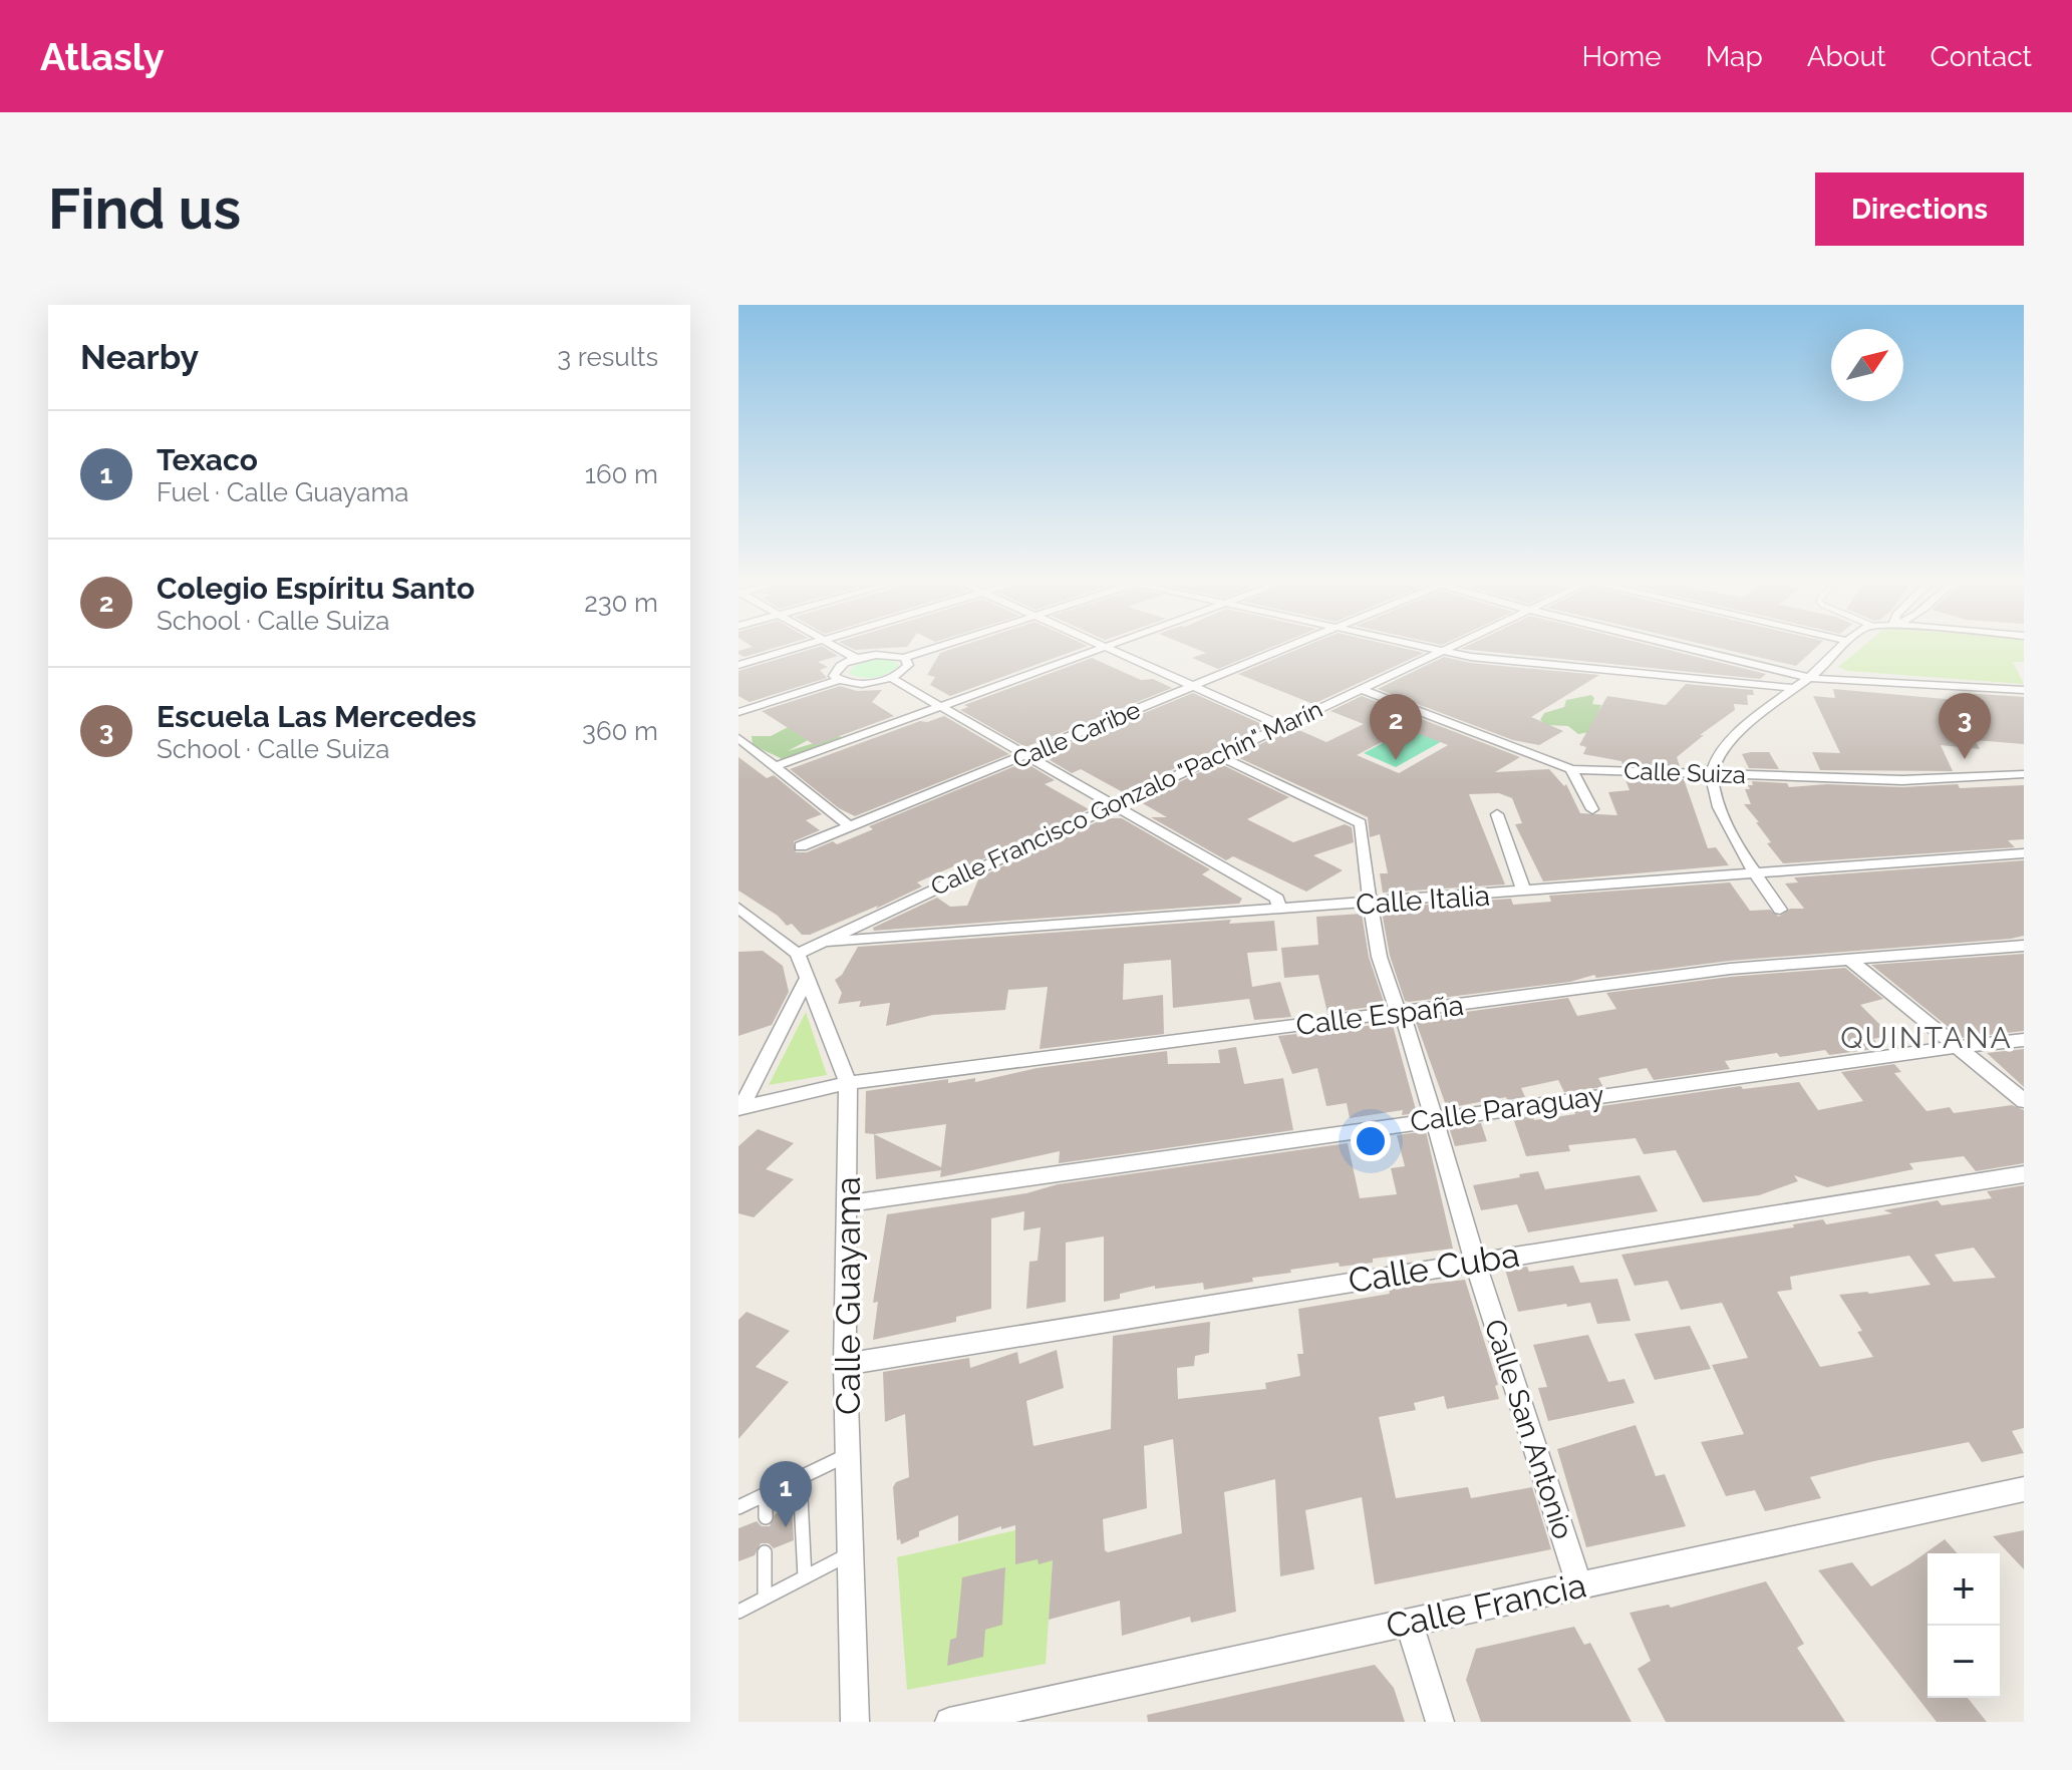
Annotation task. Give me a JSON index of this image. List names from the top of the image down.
{
  "streets": {
    "street": [
      "Calle Caribe",
      "Calle Suiza",
      "Calle Francisco Gonzalo \"Pachín\" Marín",
      "Calle Italia",
      "Calle España",
      "Calle Paraguay",
      "Calle Cuba",
      "Calle Guayama",
      "Calle San Antonio",
      "Calle Francia"
    ]
  },
  "crossings": [
    ["Calle Suiza", "Calle Francisco Gonzalo \"Pachín\" Marín"],
    ["Calle Francisco Gonzalo \"Pachín\" Marín", "Calle Italia"],
    ["Calle Francisco Gonzalo \"Pachín\" Marín", "Calle Guayama"],
    ["Calle Francisco Gonzalo \"Pachín\" Marín", "Calle San Antonio"],
    ["Calle Italia", "Calle San Antonio"],
    ["Calle España", "Calle Guayama"],
    ["Calle España", "Calle San Antonio"],
    ["Calle Paraguay", "Calle Guayama"],
    ["Calle Paraguay", "Calle San Antonio"],
    ["Calle Cuba", "Calle Guayama"],
    ["Calle Cuba", "Calle San Antonio"],
    ["Calle San Antonio", "Calle Francia"]
  ],
  "districts": ["QUINTANA"],
  "north": "top right",
  "page": {
    "header": "Atlasly",
    "nav": [
      "Home",
      "Map",
      "About",
      "Contact"
    ],
    "buttons": "Directions",
    "title": "Find us",
    "heading": ["Nearby", "3 results"],
    "list": [
      {
        "mark": "1",
        "name": "Texaco",
        "note": "Fuel · Calle Guayama",
        "value": "160 m"
      },
      {
        "mark": "2",
        "name": "Colegio Espíritu Santo",
        "note": "School · Calle Suiza",
        "value": "230 m"
      },
      {
        "mark": "3",
        "name": "Escuela Las Mercedes",
        "note": "School · Calle Suiza",
        "value": "360 m"
      }
    ],
    "pins": ["3", "2", "1"],
    "map_buttons": ["+", "−"]
  }
}
